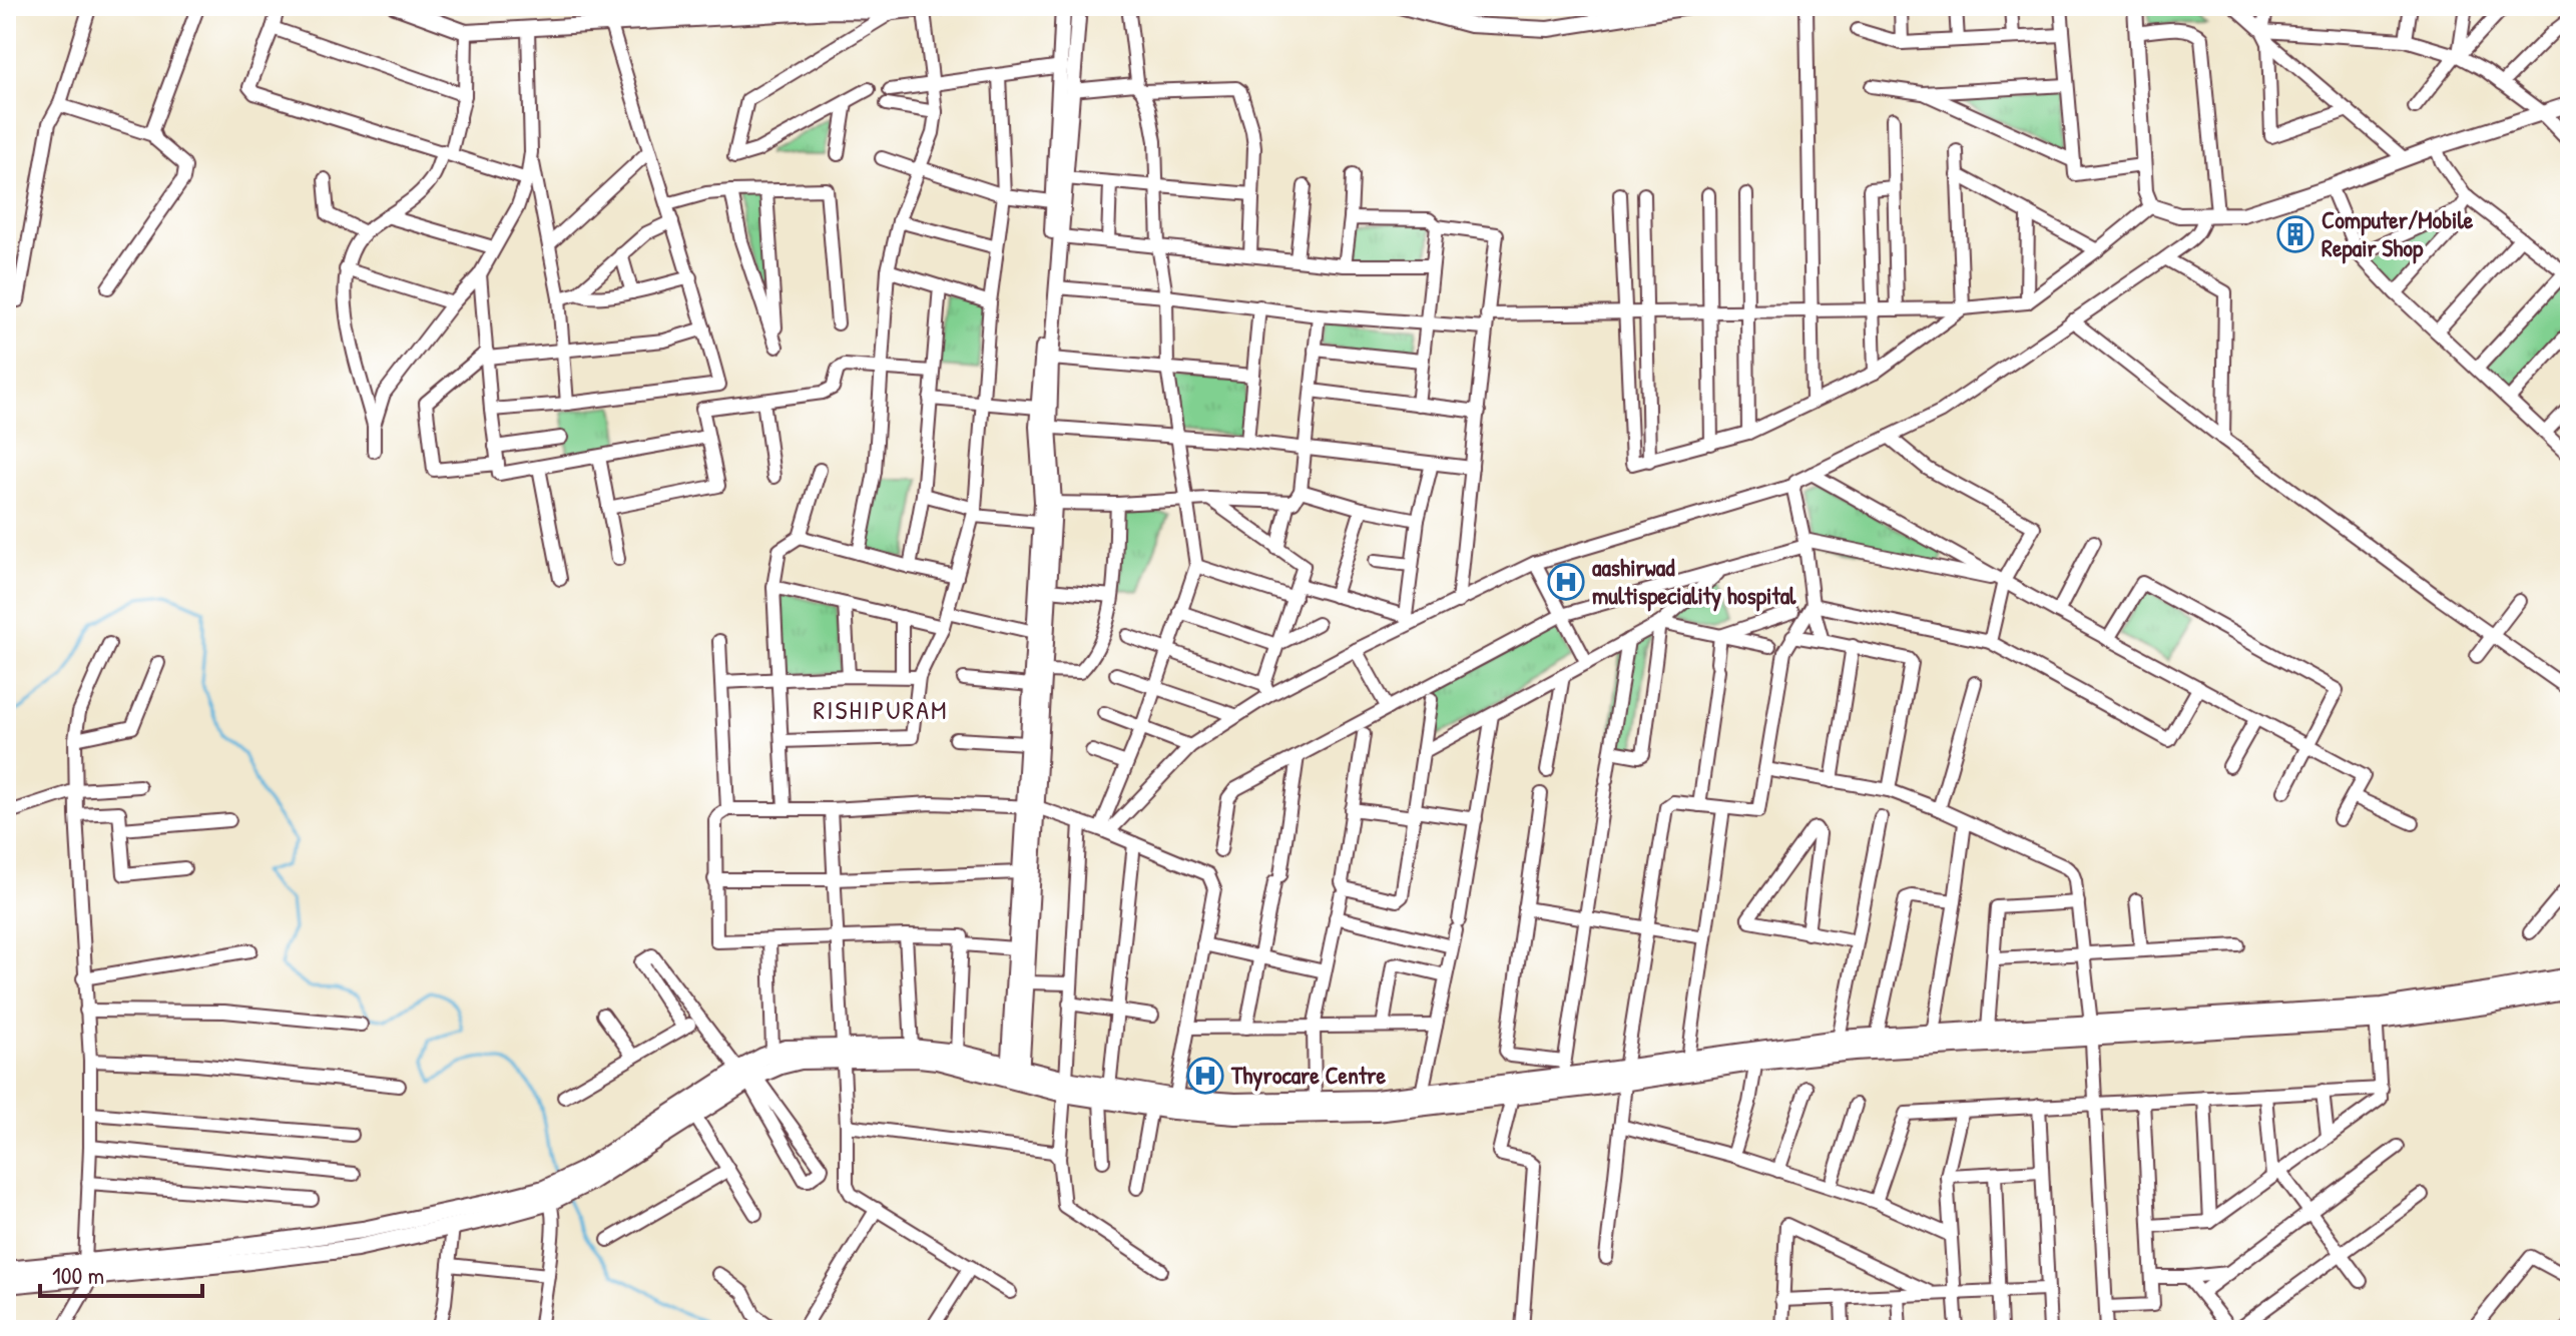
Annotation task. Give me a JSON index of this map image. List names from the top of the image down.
{
  "districts": ["RISHIPURAM"],
  "places": {
    "building": ["Computer/Mobile Repair Shop"],
    "hospital": ["aashirwad multispeciality hospital", "Thyrocare Centre"]
  },
  "scale_bar": "100 m"
}
